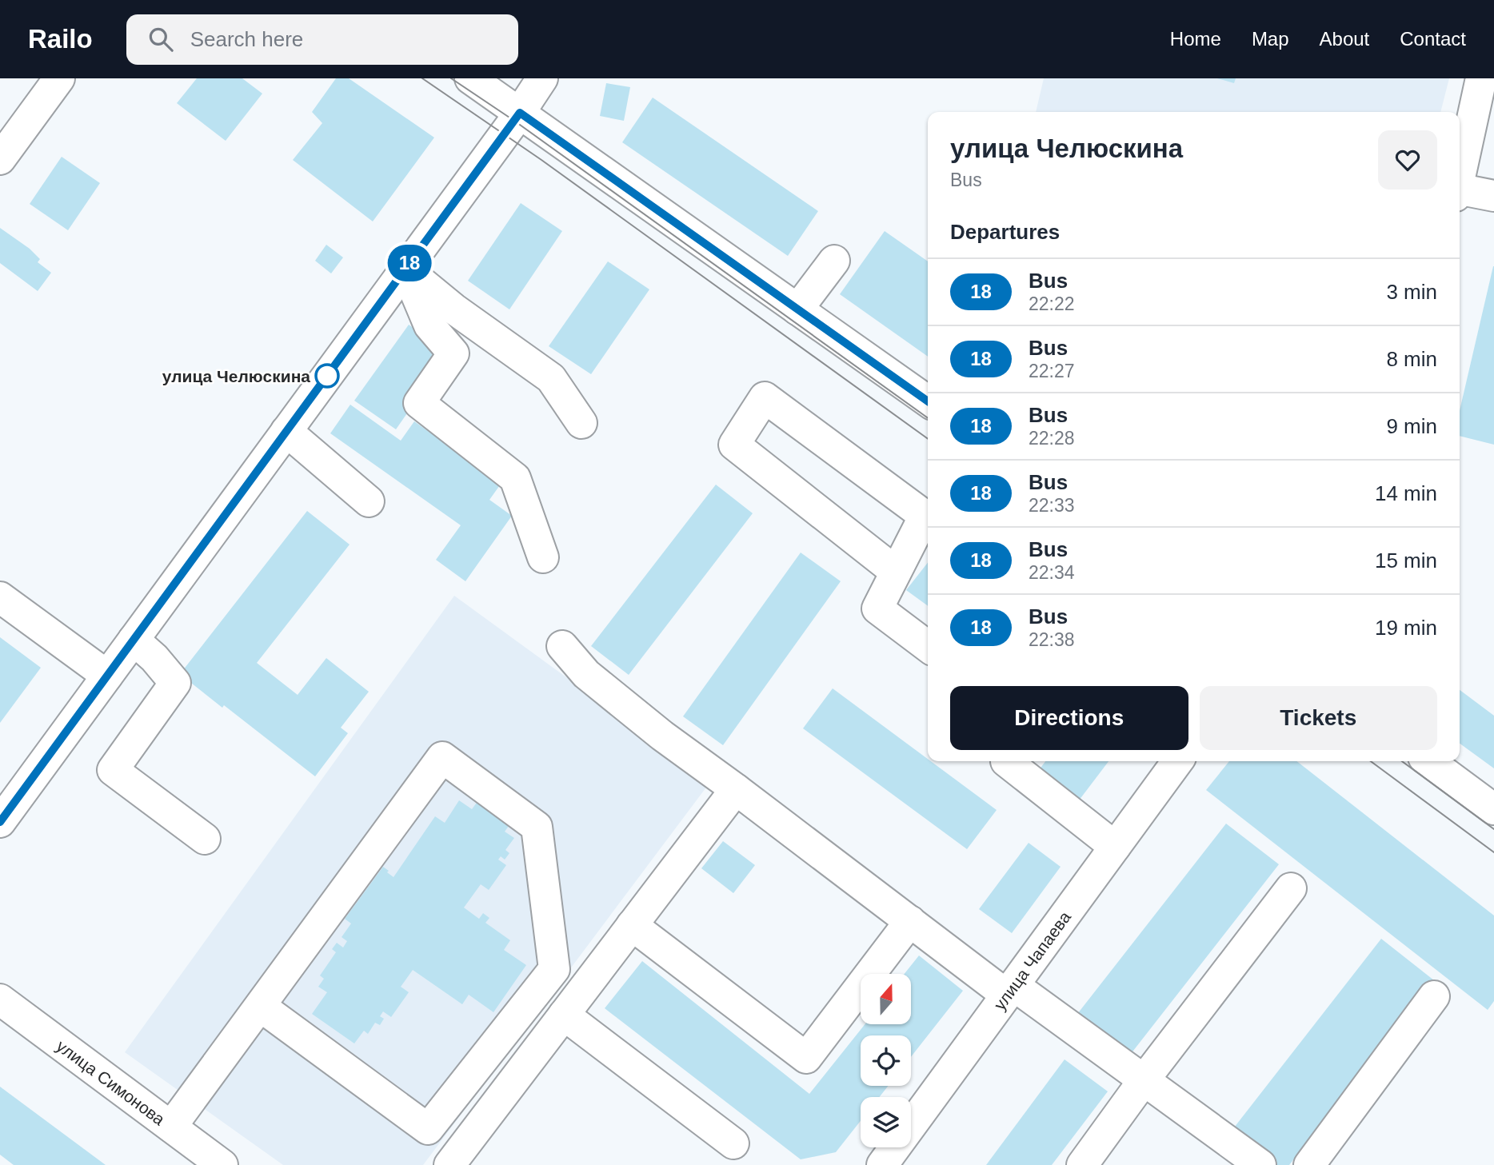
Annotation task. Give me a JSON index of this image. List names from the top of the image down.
{
  "streets": {
    "street": ["улица Чапаева", "улица Симонова"]
  },
  "places": ["улица Челюскина"],
  "lines": ["bus line 18"],
  "north": "top",
  "page": {
    "header": "Railo",
    "search": "Search here",
    "nav": [
      "Home",
      "Map",
      "About",
      "Contact"
    ],
    "on_map": "18",
    "heading": [
      ["улица Челюскина", "Bus"],
      "Departures"
    ],
    "list": [
      {
        "mark": "18",
        "name": "Bus",
        "note": "22:22",
        "value": "3 min"
      },
      {
        "mark": "18",
        "name": "Bus",
        "note": "22:27",
        "value": "8 min"
      },
      {
        "mark": "18",
        "name": "Bus",
        "note": "22:28",
        "value": "9 min"
      },
      {
        "mark": "18",
        "name": "Bus",
        "note": "22:33",
        "value": "14 min"
      },
      {
        "mark": "18",
        "name": "Bus",
        "note": "22:34",
        "value": "15 min"
      },
      {
        "mark": "18",
        "name": "Bus",
        "note": "22:38",
        "value": "19 min"
      }
    ],
    "buttons": ["Directions", "Tickets"]
  }
}
